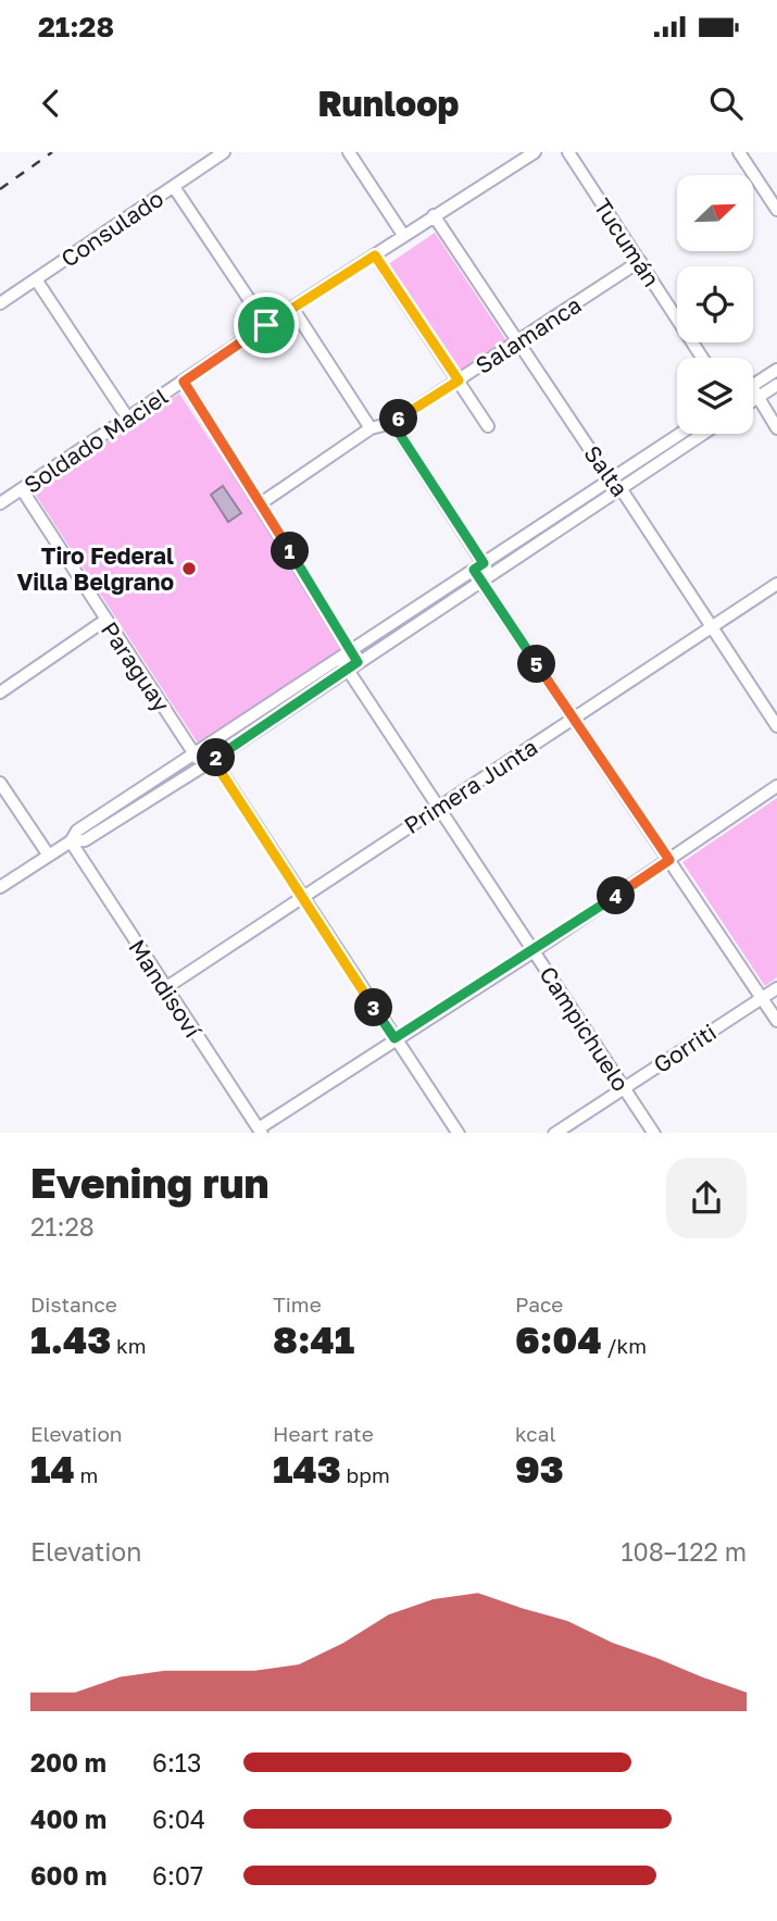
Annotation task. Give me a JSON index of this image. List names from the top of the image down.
{
  "streets": {
    "street": [
      "Consulado",
      "Tucumán",
      "Salamanca",
      "Soldado Maciel",
      "Salta",
      "Paraguay",
      "Primera Junta",
      "Mandisoví",
      "Campichuelo",
      "Gorriti"
    ]
  },
  "crossings": [
    ["Tucumán", "Salamanca"],
    ["Salamanca", "Salta"],
    ["Salamanca", "Campichuelo"],
    ["Soldado Maciel", "Salta"],
    ["Soldado Maciel", "Paraguay"],
    ["Soldado Maciel", "Campichuelo"],
    ["Salta", "Primera Junta"],
    ["Paraguay", "Primera Junta"],
    ["Primera Junta", "Mandisoví"],
    ["Primera Junta", "Campichuelo"],
    ["Campichuelo", "Gorriti"]
  ],
  "places": ["Tiro Federal Villa Belgrano"],
  "north": "top right",
  "page": {
    "status": "21:28",
    "header": "Runloop",
    "pins": [
      "6",
      "1",
      "5",
      "2",
      "4",
      "3"
    ],
    "heading": ["Evening run", "21:28"],
    "stats": [
      ["Distance", "1.43 km"],
      ["Time", "8:41"],
      ["Pace", "6:04 /km"],
      ["Elevation", "14 m"],
      ["Heart rate", "143 bpm"],
      ["kcal", "93"]
    ],
    "chart": ["Elevation", "108–122 m"],
    "list": [
      {
        "name": "200 m",
        "note": "6:13"
      },
      {
        "name": "400 m",
        "note": "6:04"
      },
      {
        "name": "600 m",
        "note": "6:07"
      }
    ]
  }
}
